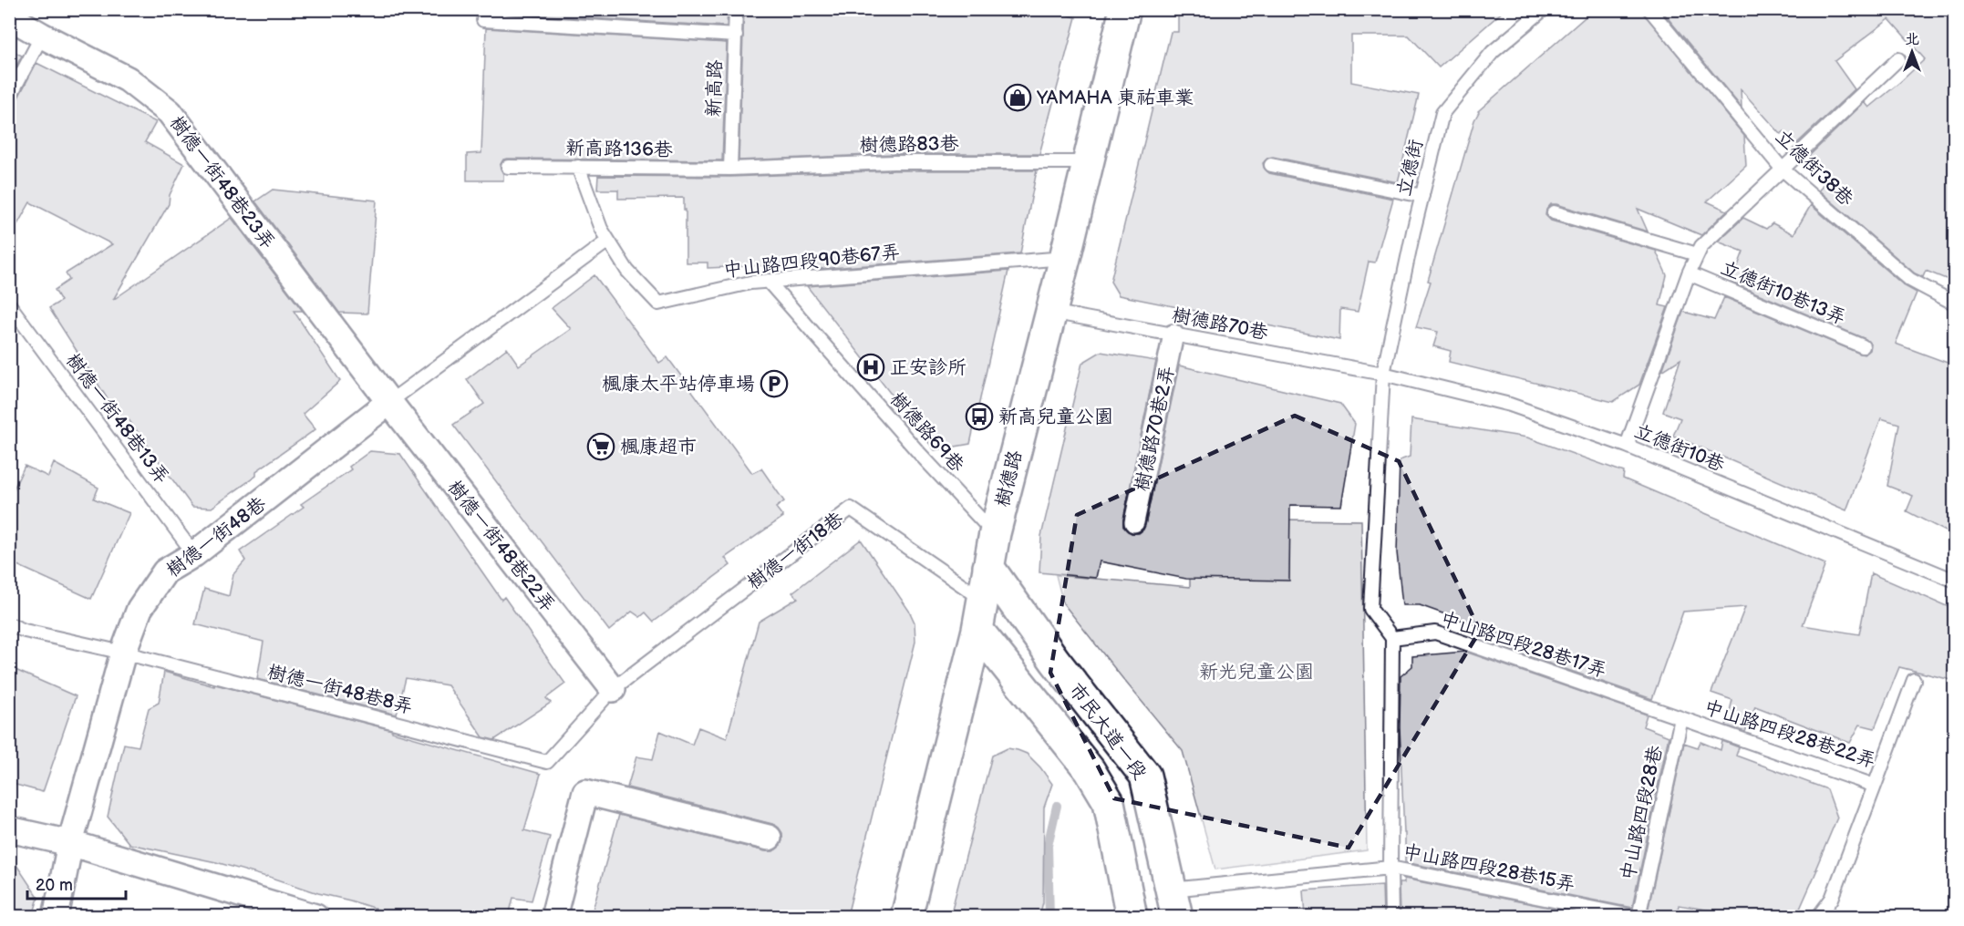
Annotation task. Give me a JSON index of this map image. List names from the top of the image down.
{
  "streets": {
    "street": [
      "樹德一街48巷23弄",
      "樹德路70巷2弄",
      "樹德路",
      "樹德一街48巷",
      "樹德一街48巷22弄",
      "市民大道一段"
    ],
    "lane": [
      "新高路",
      "樹德路83巷",
      "新高路136巷",
      "立德街",
      "立德街38巷",
      "中山路四段90巷67弄",
      "立德街10巷13弄",
      "樹德路70巷",
      "樹德一街48巷13弄",
      "樹德路69巷",
      "立德街10巷",
      "樹德一街18巷",
      "中山路四段28巷17弄",
      "樹德一街48巷8弄",
      "中山路四段28巷22弄",
      "中山路四段28巷",
      "中山路四段28巷15弄"
    ]
  },
  "crossings": [
    ["新高路", "樹德路83巷"],
    ["新高路", "新高路136巷"],
    ["樹德路83巷", "新高路136巷"],
    ["樹德路83巷", "樹德路"],
    ["新高路136巷", "中山路四段90巷67弄"],
    ["立德街", "樹德路70巷"],
    ["立德街", "立德街10巷"],
    ["立德街38巷", "立德街10巷13弄"],
    ["樹德一街48巷23弄", "樹德一街48巷"],
    ["樹德一街48巷23弄", "樹德一街48巷22弄"],
    ["中山路四段90巷67弄", "樹德路69巷"],
    ["中山路四段90巷67弄", "樹德路"],
    ["立德街10巷13弄", "立德街10巷"],
    ["樹德路70巷", "樹德路70巷2弄"],
    ["樹德路70巷", "立德街10巷"],
    ["樹德路70巷", "樹德路"],
    ["樹德一街48巷13弄", "樹德一街48巷"],
    ["樹德路69巷", "樹德路"],
    ["樹德路", "樹德一街18巷"],
    ["樹德路", "市民大道一段"],
    ["樹德一街48巷", "樹德一街48巷22弄"],
    ["樹德一街48巷", "樹德一街48巷8弄"],
    ["樹德一街48巷22弄", "樹德一街18巷"],
    ["樹德一街48巷22弄", "樹德一街48巷8弄"],
    ["樹德一街18巷", "樹德一街48巷8弄"],
    ["中山路四段28巷17弄", "中山路四段28巷22弄"],
    ["中山路四段28巷17弄", "中山路四段28巷"],
    ["市民大道一段", "中山路四段28巷15弄"],
    ["中山路四段28巷22弄", "中山路四段28巷"],
    ["中山路四段28巷", "中山路四段28巷15弄"]
  ],
  "parks": ["新光兒童公園"],
  "places": {
    "shop": ["YAMAHA 東祐車業"],
    "hospital": ["正安診所"],
    "parking": ["楓康太平站停車場"],
    "bus stop": ["新高兒童公園"],
    "supermarket": ["楓康超市"]
  },
  "scale_bar": "20 m",
  "north": "top"
}
